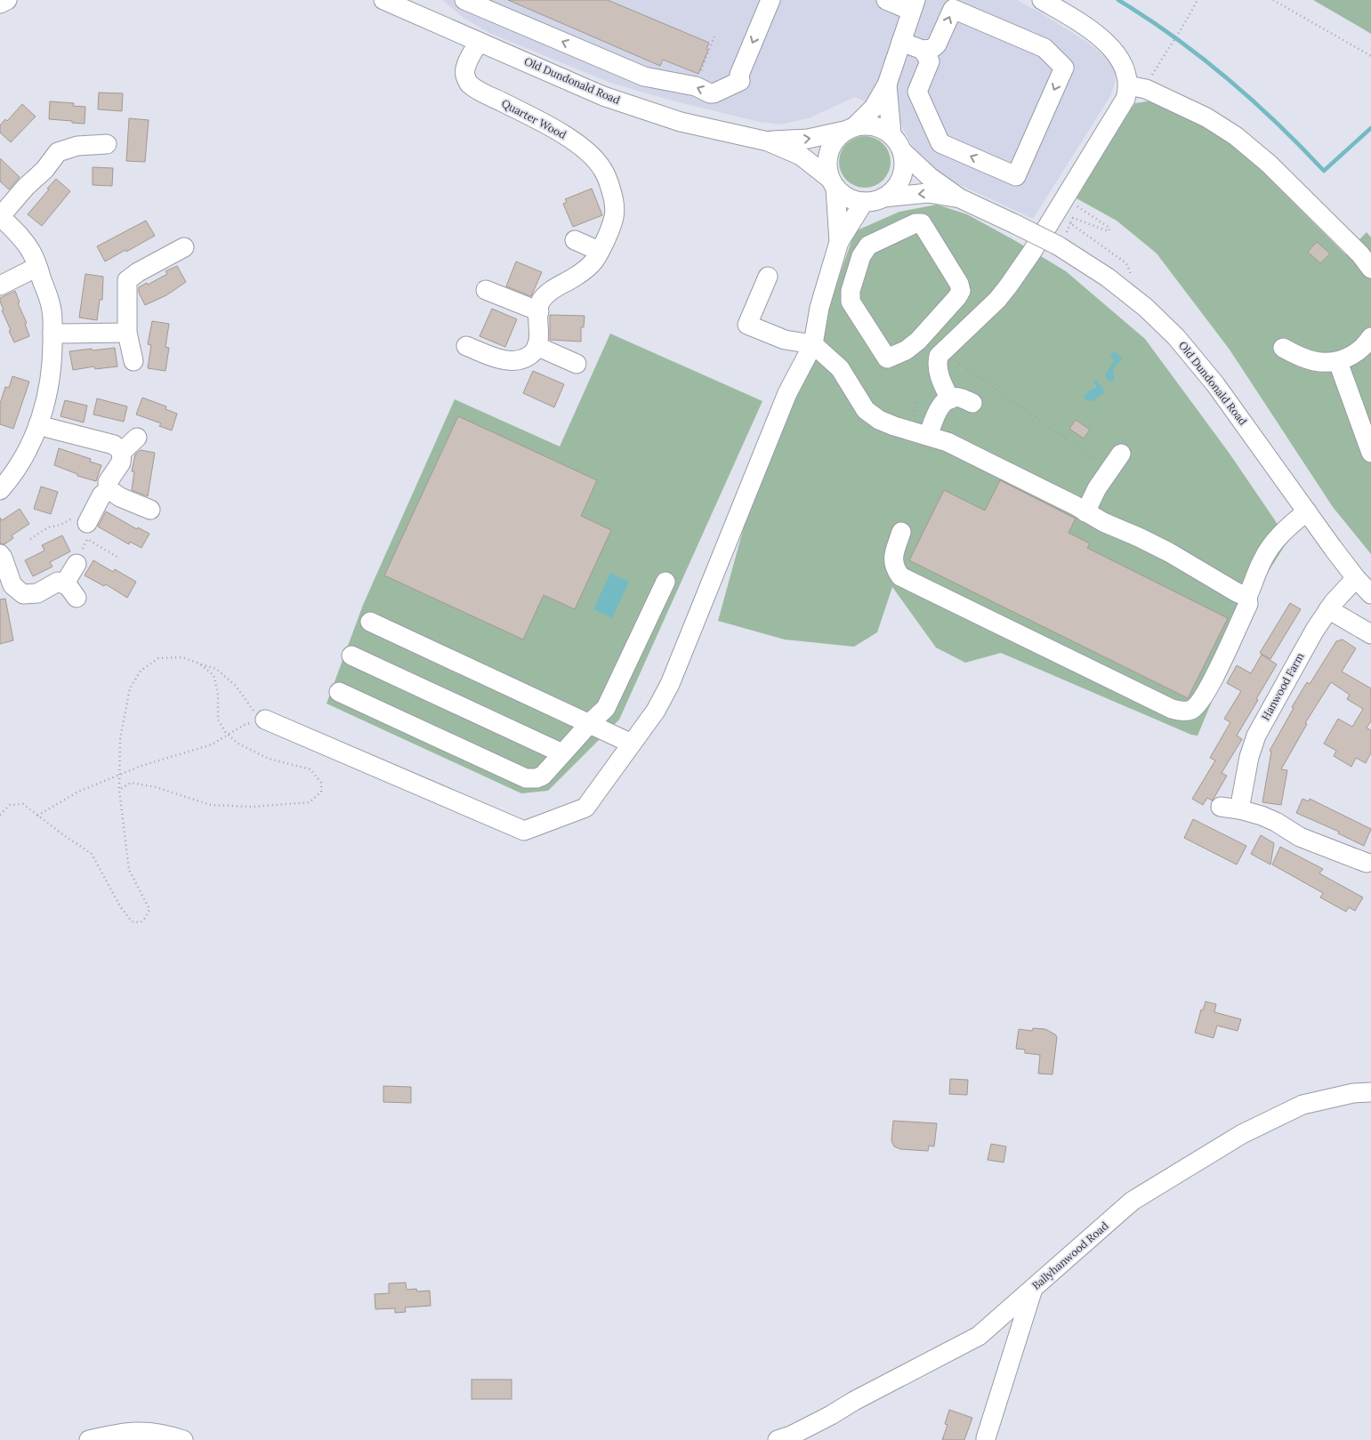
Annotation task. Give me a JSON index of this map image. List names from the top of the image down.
{
  "streets": {
    "street": [
      "Old Dundonald Road",
      "Quarter Wood",
      "Hanwood Farm",
      "Ballyhanwood Road"
    ]
  },
  "crossings": [
    ["Old Dundonald Road", "Quarter Wood"],
    ["Old Dundonald Road", "Hanwood Farm"]
  ]
}
